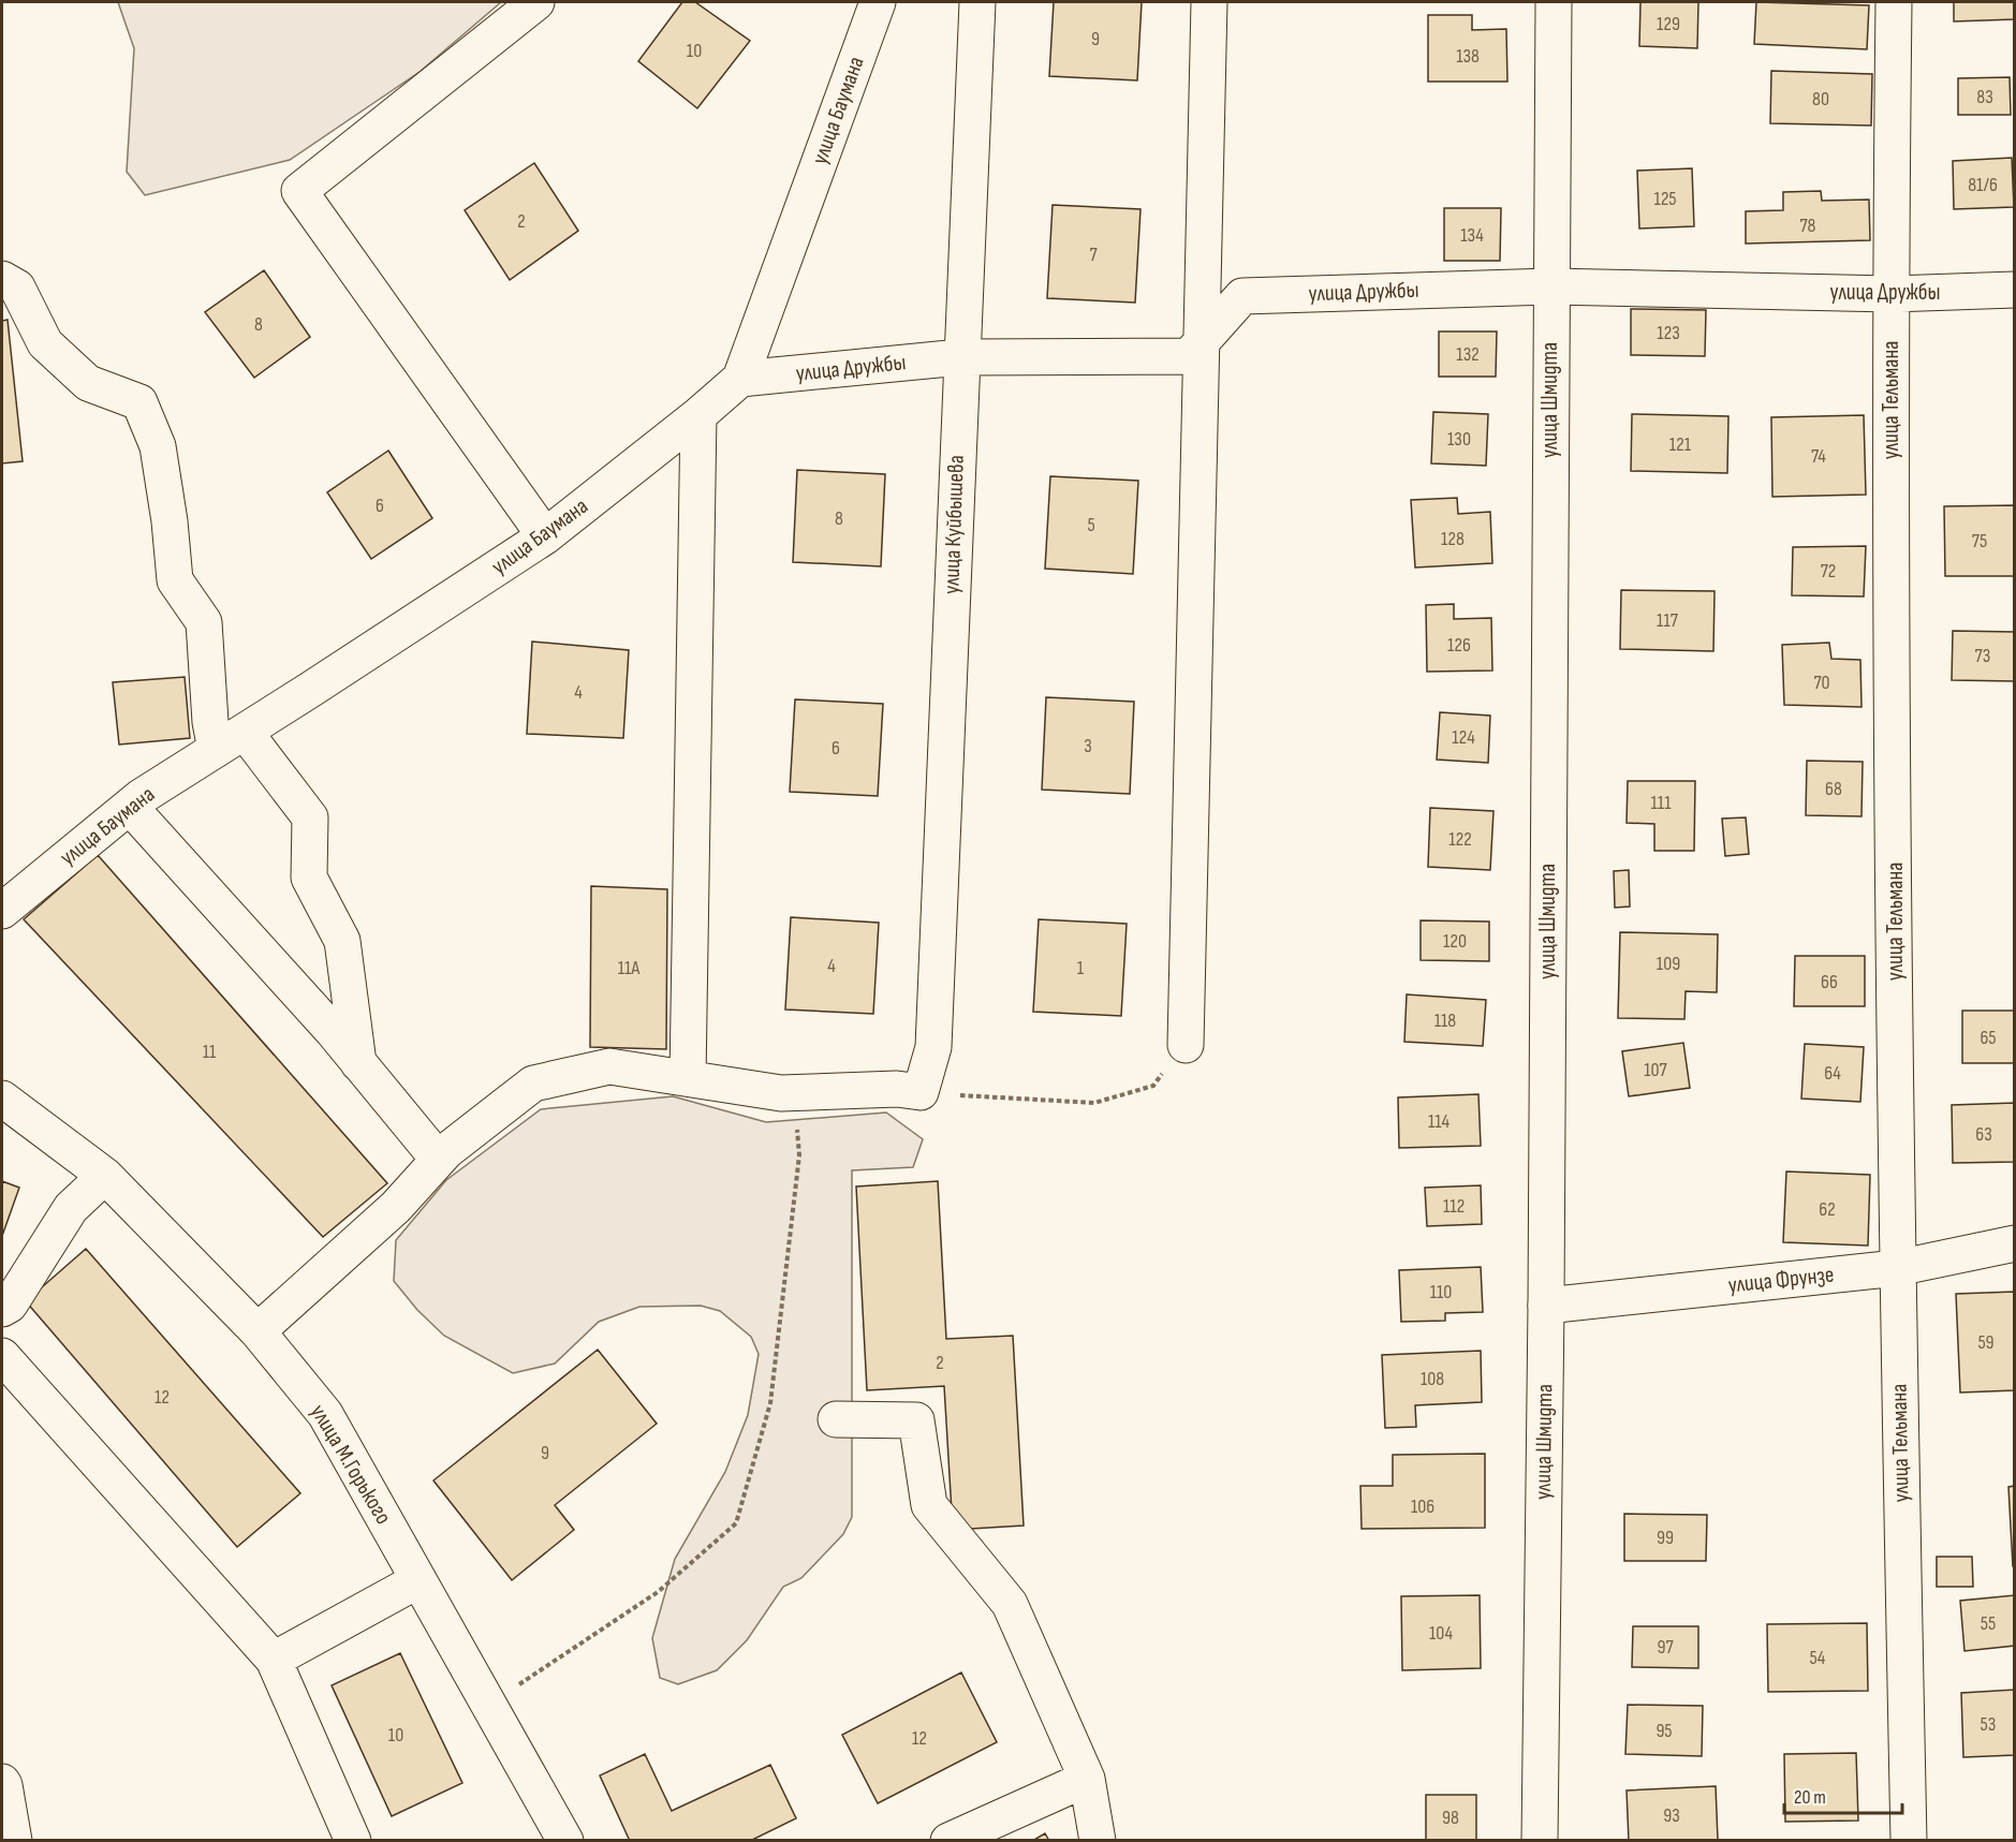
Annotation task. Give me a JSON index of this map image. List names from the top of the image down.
{
  "streets": {
    "street": [
      "улица Баумана",
      "улица Дружбы",
      "улица Шмидта",
      "улица Тельмана",
      "улица Куйбышева",
      "улица Фрунзе",
      "улица М.Горького"
    ]
  },
  "crossings": [
    ["улица Баумана", "улица Дружбы"],
    ["улица Дружбы", "улица Шмидта"],
    ["улица Дружбы", "улица Тельмана"],
    ["улица Дружбы", "улица Куйбышева"],
    ["улица Шмидта", "улица Фрунзе"],
    ["улица Тельмана", "улица Фрунзе"]
  ],
  "house_numbers": [
    "129",
    "9",
    "10",
    "138",
    "83",
    "80",
    "81/6",
    "125",
    "2",
    "78",
    "134",
    "7",
    "8",
    "123",
    "132",
    "130",
    "121",
    "74",
    "6",
    "8",
    "5",
    "128",
    "75",
    "72",
    "117",
    "126",
    "73",
    "70",
    "4",
    "124",
    "3",
    "6",
    "68",
    "111",
    "122",
    "120",
    "109",
    "4",
    "11А",
    "1",
    "66",
    "118",
    "65",
    "11",
    "107",
    "64",
    "114",
    "63",
    "112",
    "62",
    "110",
    "59",
    "2",
    "108",
    "12",
    "9",
    "106",
    "99",
    "55",
    "104",
    "97",
    "54",
    "53",
    "95",
    "10",
    "12",
    "93",
    "98"
  ],
  "scale_bar": "20 m"
}
